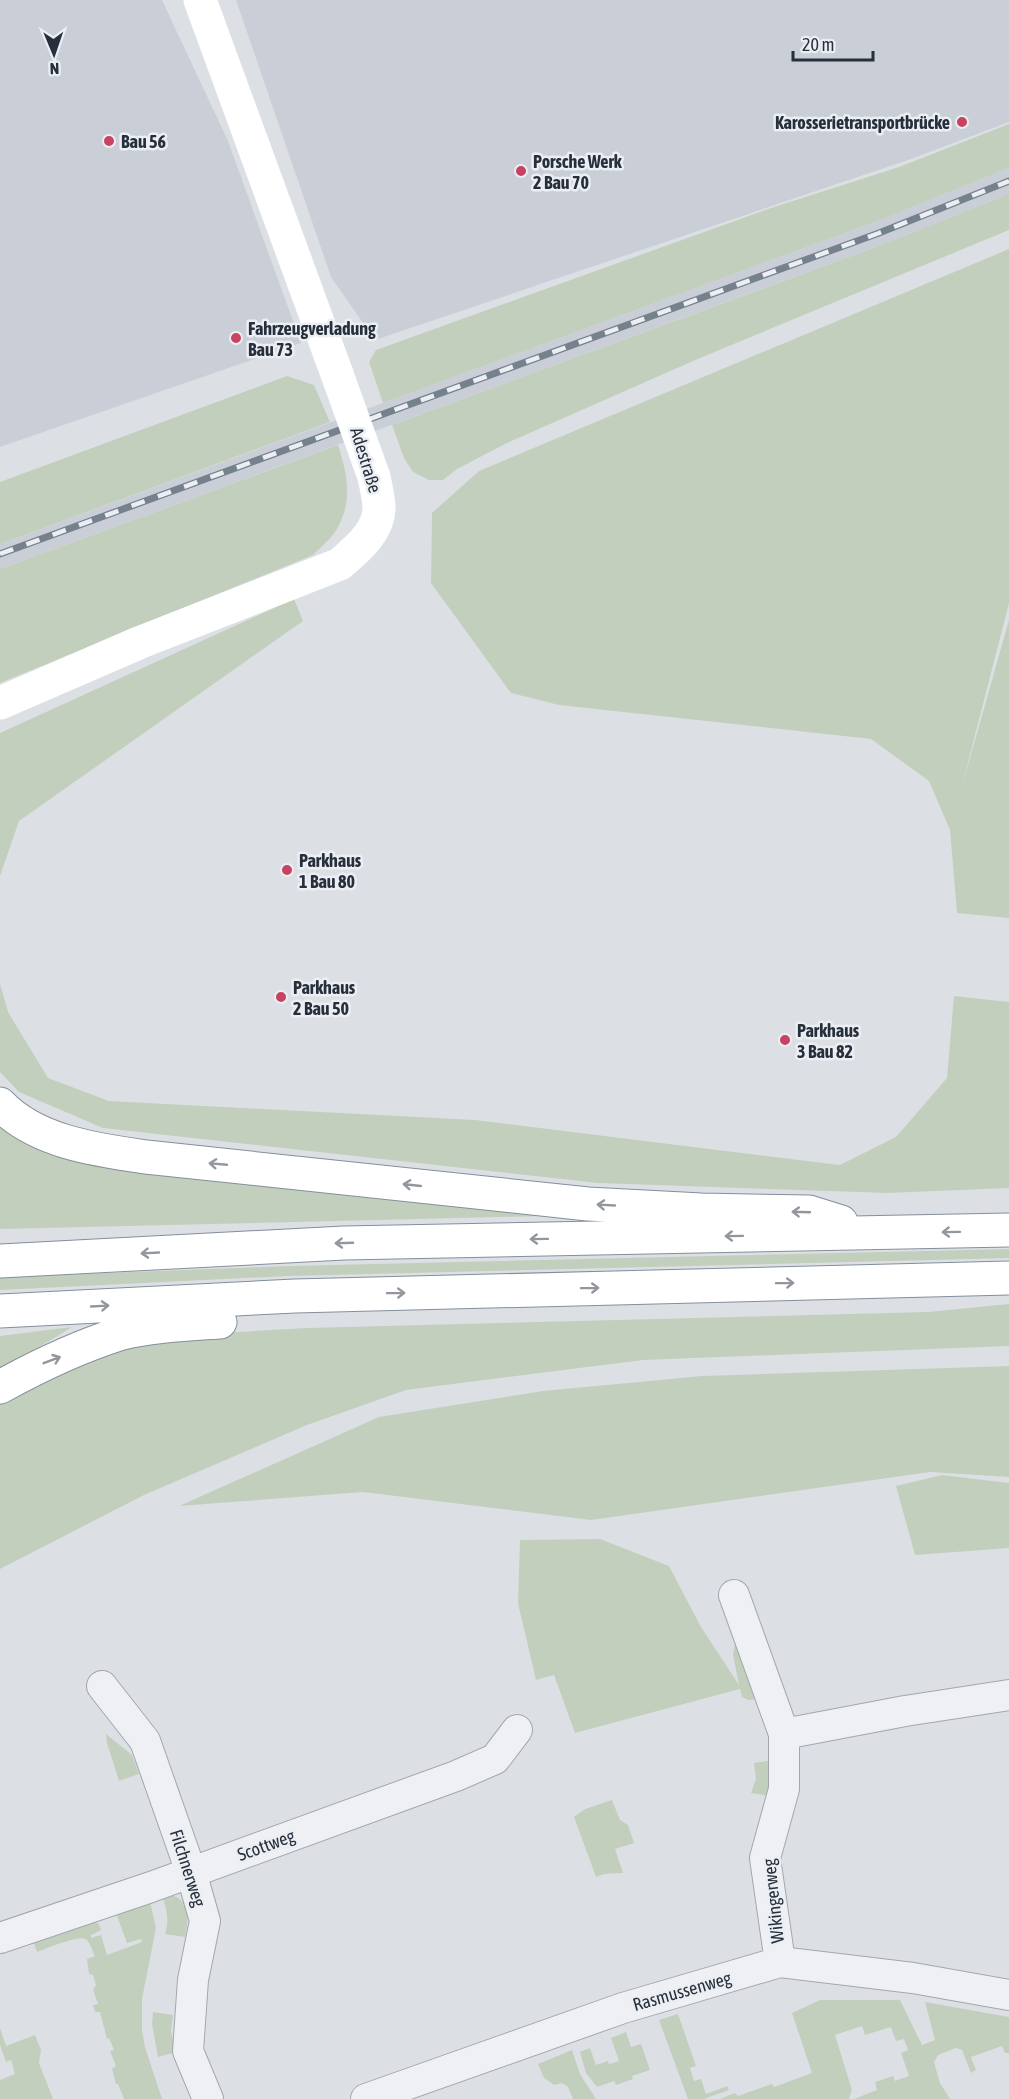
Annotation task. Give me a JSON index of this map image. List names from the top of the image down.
{
  "streets": {
    "main road": ["Adestraße"],
    "street": [
      "Scottweg",
      "Filchnerweg",
      "Wikingerweg",
      "Rasmussenweg"
    ]
  },
  "crossings": [
    ["Scottweg", "Filchnerweg"],
    ["Wikingerweg", "Rasmussenweg"]
  ],
  "places": [
    "Karosserietransportbrücke",
    "Bau 56",
    "Porsche Werk 2 Bau 70",
    "Fahrzeugverladung Bau 73",
    "Parkhaus 1 Bau 80",
    "Parkhaus 2 Bau 50",
    "Parkhaus 3 Bau 82"
  ],
  "scale_bar": "20 m",
  "north": "bottom"
}
